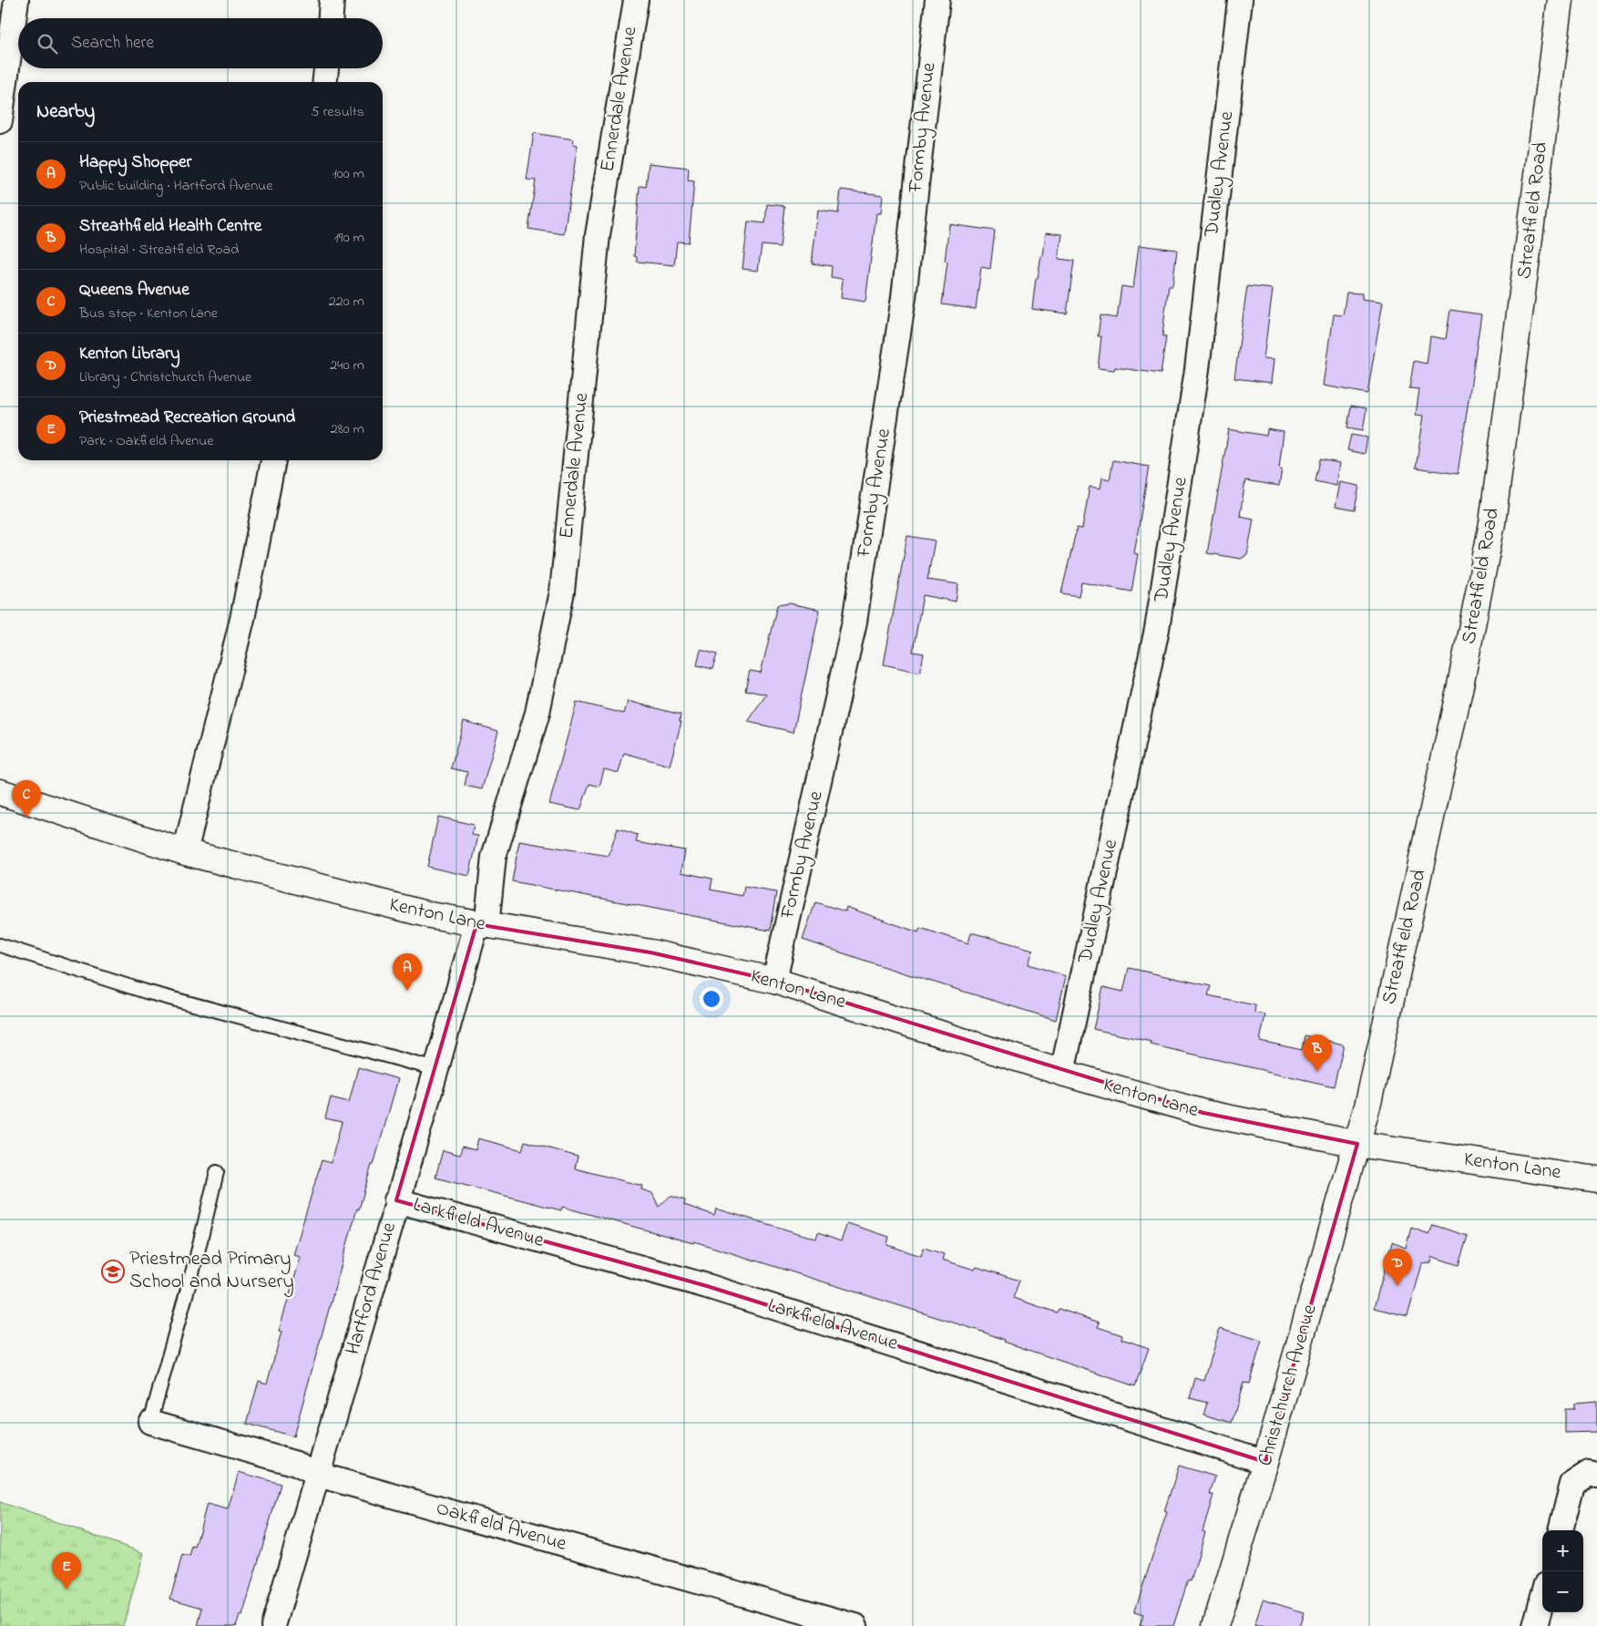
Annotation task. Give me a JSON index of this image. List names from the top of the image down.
{
  "streets": {
    "street": [
      "Ennerdale Avenue",
      "Formby Avenue",
      "Dudley Avenue",
      "Streatfield Road",
      "Kenton Lane",
      "Larkfield Avenue",
      "Hartford Avenue",
      "Christchurch Avenue",
      "Oakfield Avenue"
    ]
  },
  "crossings": [
    ["Ennerdale Avenue", "Kenton Lane"],
    ["Ennerdale Avenue", "Hartford Avenue"],
    ["Formby Avenue", "Kenton Lane"],
    ["Dudley Avenue", "Kenton Lane"],
    ["Streatfield Road", "Kenton Lane"],
    ["Streatfield Road", "Christchurch Avenue"],
    ["Kenton Lane", "Hartford Avenue"],
    ["Kenton Lane", "Christchurch Avenue"],
    ["Larkfield Avenue", "Hartford Avenue"],
    ["Larkfield Avenue", "Christchurch Avenue"],
    ["Hartford Avenue", "Oakfield Avenue"]
  ],
  "places": {
    "school or university": ["Priestmead Primary School and Nursery"]
  },
  "page": {
    "search": "Search here",
    "heading": ["Nearby", "5 results"],
    "list": [
      {
        "mark": "A",
        "name": "Happy Shopper",
        "note": "Public building · Hartford Avenue",
        "value": "100 m"
      },
      {
        "mark": "B",
        "name": "Streathfield Health Centre",
        "note": "Hospital · Streatfield Road",
        "value": "190 m"
      },
      {
        "mark": "C",
        "name": "Queens Avenue",
        "note": "Bus stop · Kenton Lane",
        "value": "220 m"
      },
      {
        "mark": "D",
        "name": "Kenton Library",
        "note": "Library · Christchurch Avenue",
        "value": "240 m"
      },
      {
        "mark": "E",
        "name": "Priestmead Recreation Ground",
        "note": "Park · Oakfield Avenue",
        "value": "280 m"
      }
    ],
    "pins": [
      "C",
      "A",
      "B",
      "D",
      "E"
    ],
    "map_buttons": ["+", "−"]
  }
}
